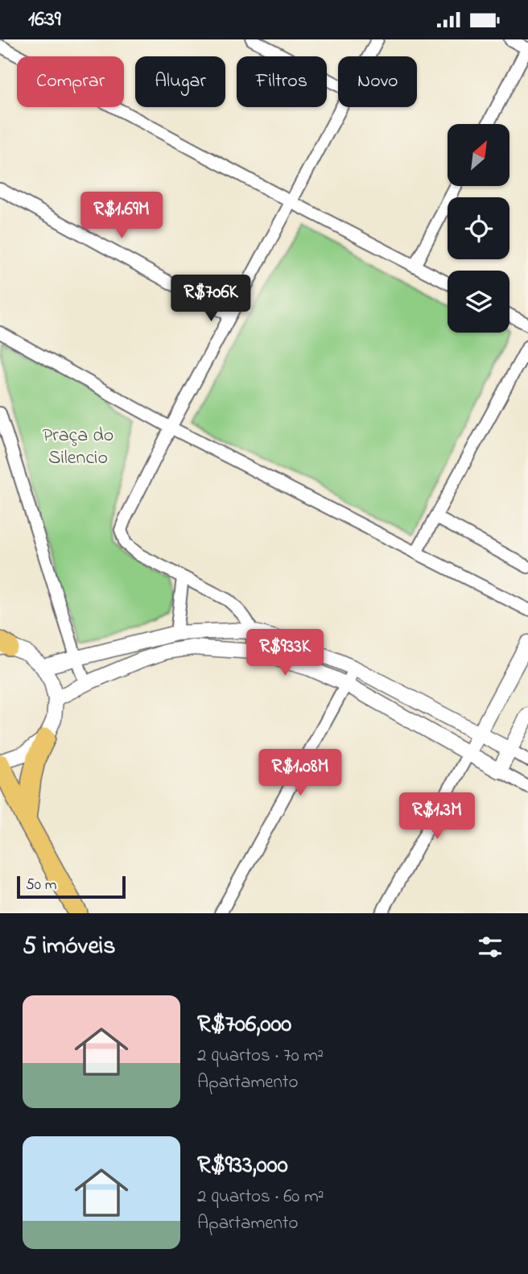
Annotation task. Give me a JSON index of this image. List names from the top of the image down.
{
  "parks": ["Praça do Silencio"],
  "scale_bar": "50 m",
  "north": "top right",
  "page": {
    "status": "16:39",
    "chip": [
      "Comprar",
      "Alugar",
      "Filtros",
      "Novo"
    ],
    "price": [
      "R$1.69M",
      "R$706K",
      "R$933K",
      "R$1.08M",
      "R$1.3M"
    ],
    "scale": "50 m",
    "heading": "5 imóveis",
    "list": [
      {
        "name": "R$706,000",
        "note": "2 quartos · 70 m² · Apartamento"
      },
      {
        "name": "R$933,000",
        "note": "2 quartos · 60 m² · Apartamento"
      }
    ]
  }
}
